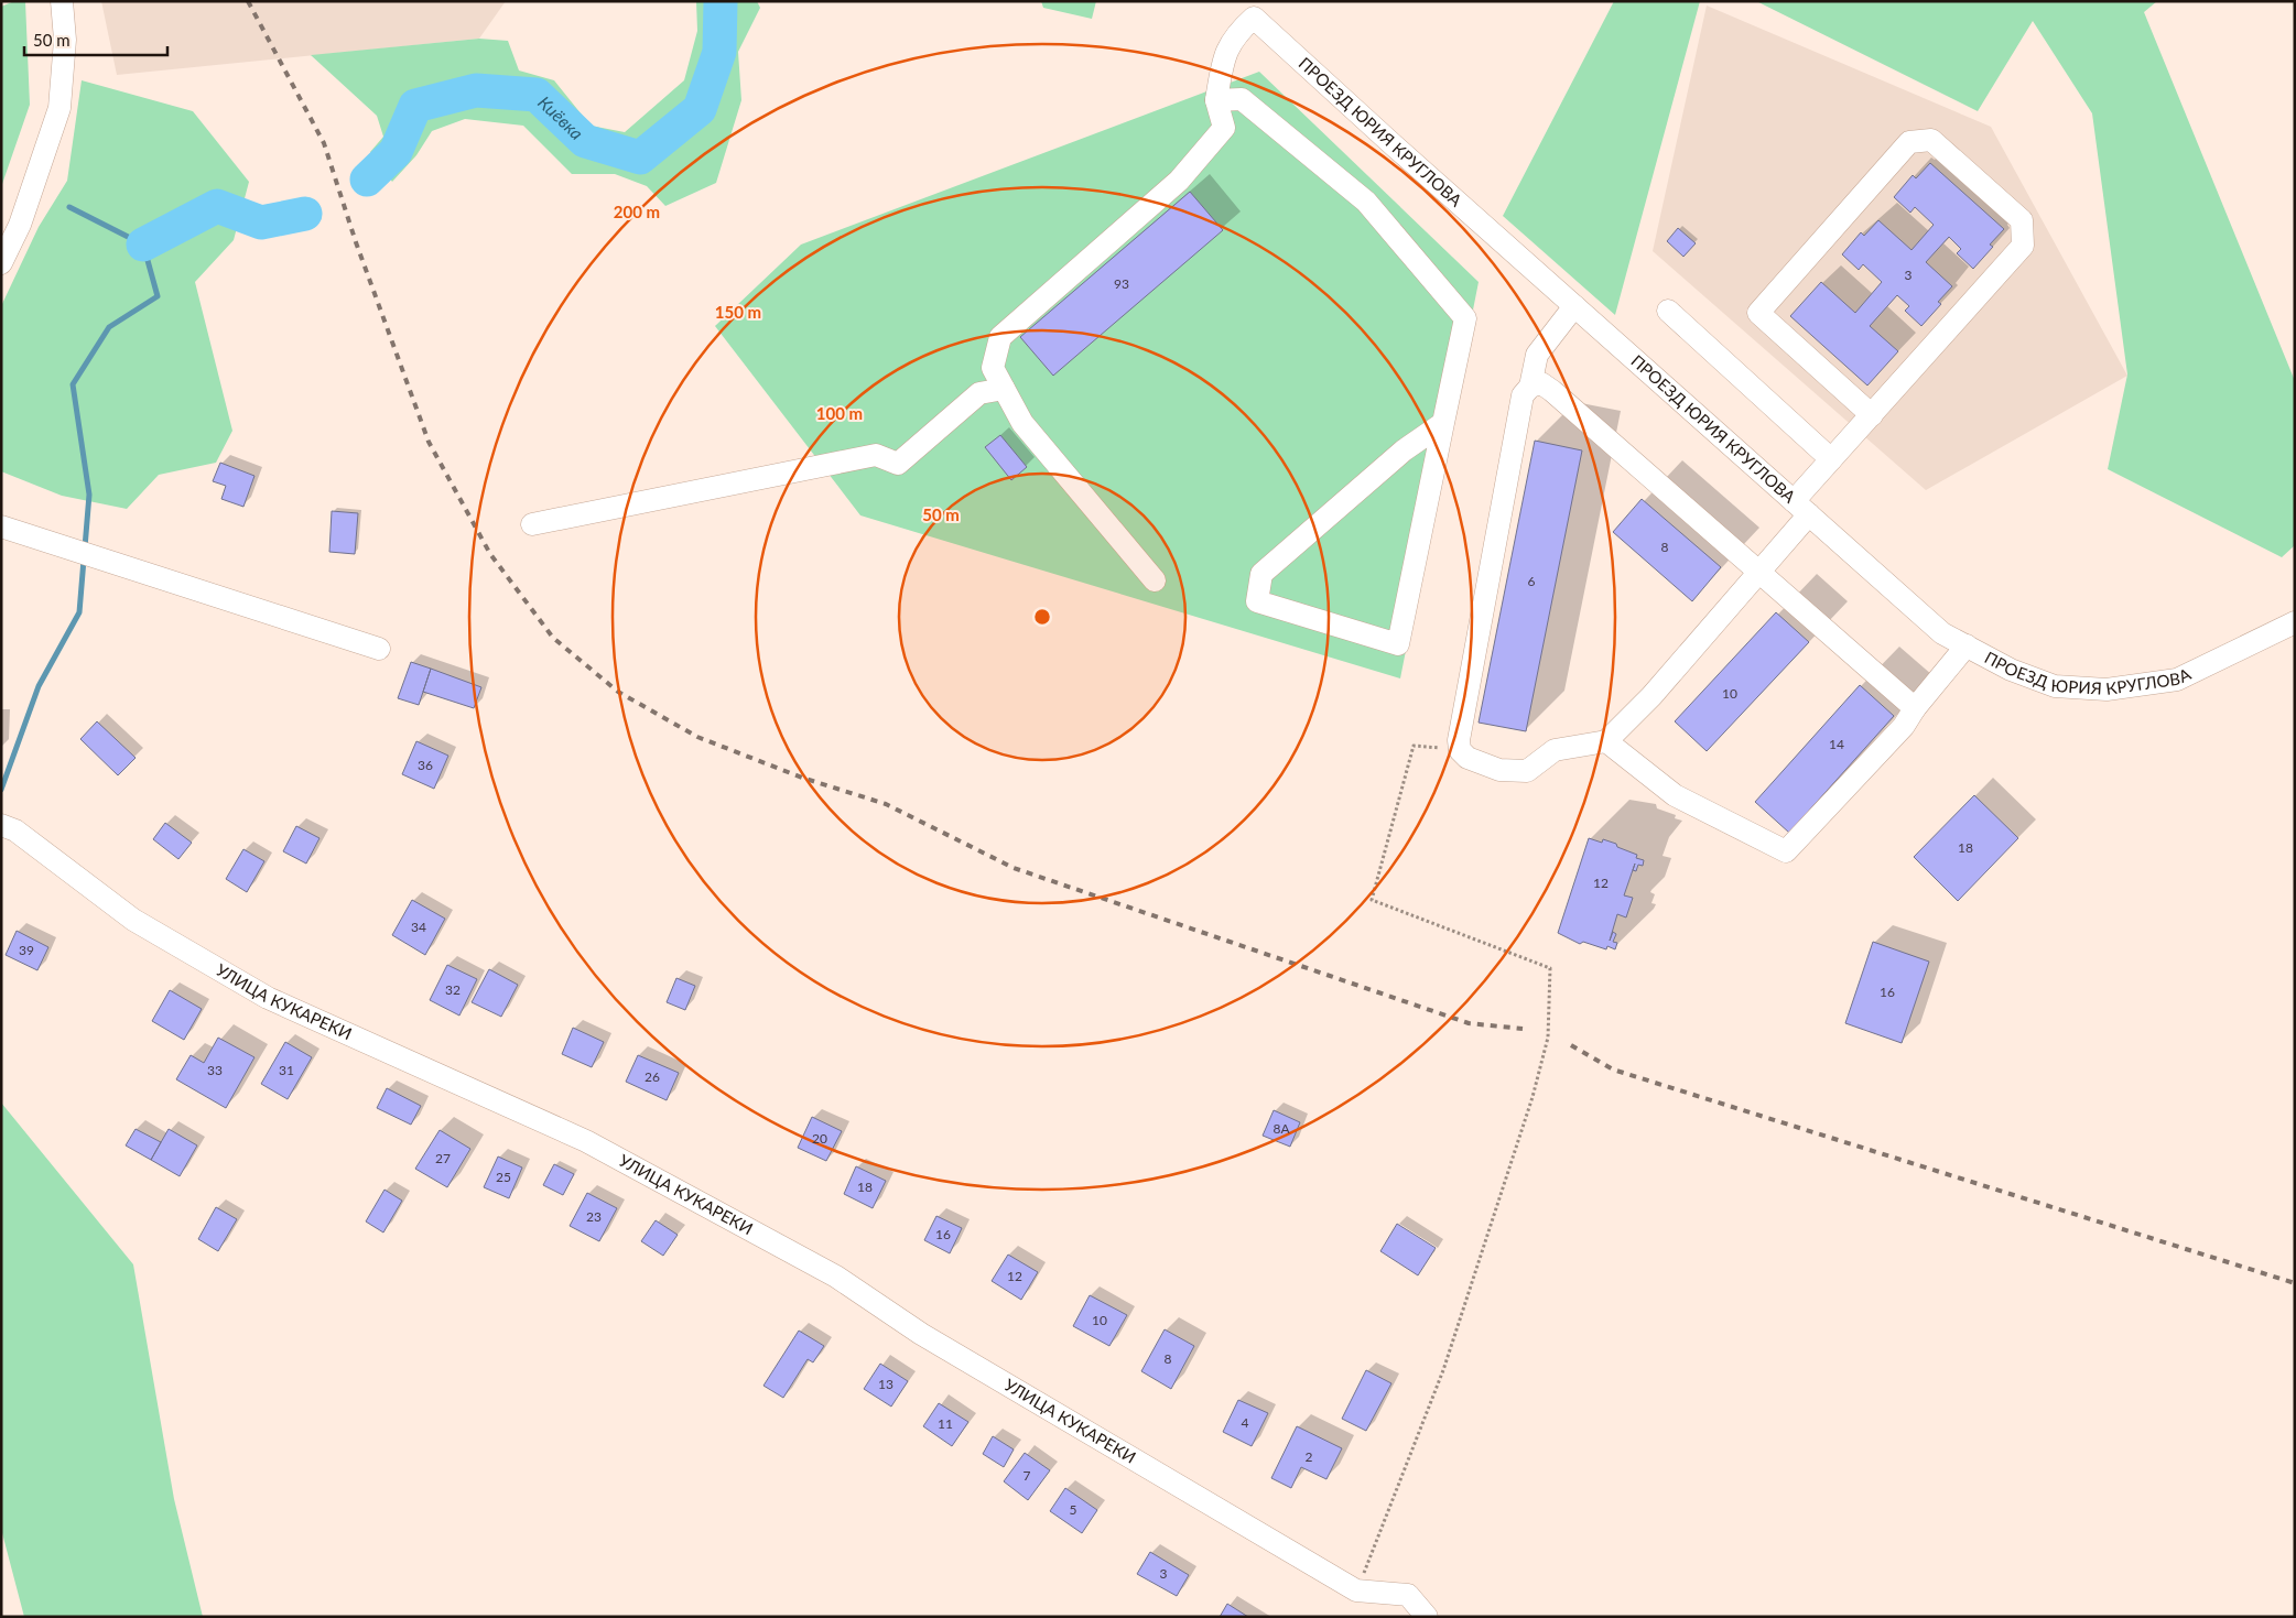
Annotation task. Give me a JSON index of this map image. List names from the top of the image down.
{
  "streets": {
    "street": ["ПРОЕЗД ЮРИЯ КРУГЛОВА", "УЛИЦА КУКАРЕКИ"]
  },
  "water": ["Киёвка"],
  "house_numbers": [
    "3",
    "93",
    "8",
    "6",
    "10",
    "14",
    "36",
    "18",
    "12",
    "34",
    "39",
    "32",
    "16",
    "33",
    "31",
    "26",
    "8А",
    "20",
    "27",
    "25",
    "18",
    "23",
    "16",
    "12",
    "10",
    "8",
    "13",
    "4",
    "11",
    "2",
    "7",
    "5",
    "3"
  ],
  "scale_bar": "50 m",
  "rings": [
    "200 m",
    "150 m",
    "100 m",
    "50 m"
  ]
}
